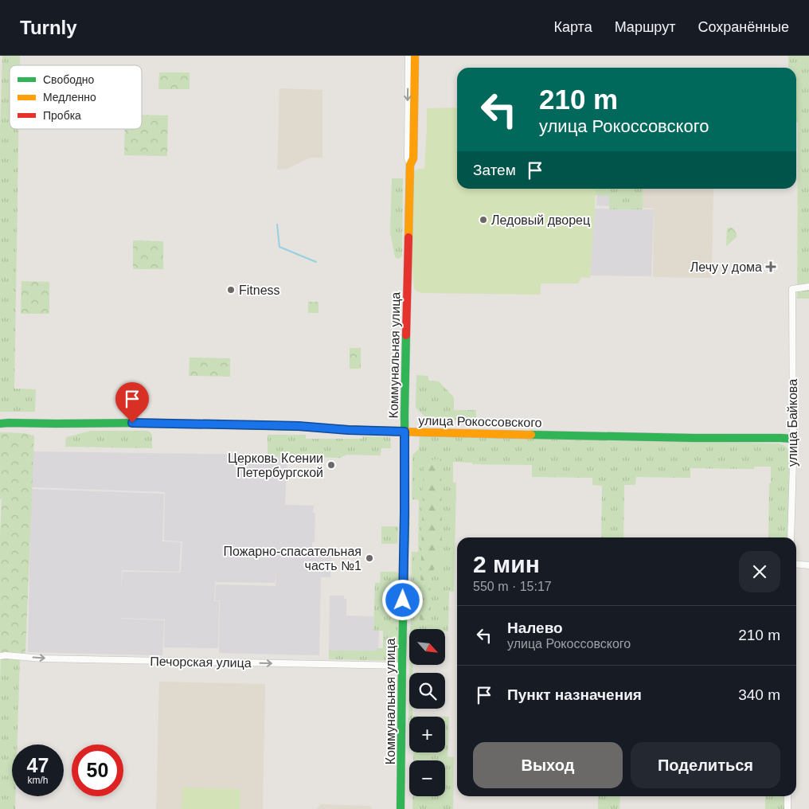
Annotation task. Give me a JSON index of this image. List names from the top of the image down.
{
  "streets": {
    "main road": ["Коммунальная улица", "улица Рокоссовского"],
    "street": ["улица Байкова", "Печорская улица"]
  },
  "crossings": [
    ["Коммунальная улица", "улица Рокоссовского"],
    ["Коммунальная улица", "Печорская улица"],
    ["улица Рокоссовского", "улица Байкова"]
  ],
  "one_way": ["Печорская улица"],
  "places": {
    "other": [
      "Ледовый дворец",
      "Fitness",
      "Церковь Ксении Петербургской",
      "Пожарно-спасательная часть №1"
    ],
    "health": ["Лечу у дома"]
  },
  "legend": ["Свободно", "Медленно", "Пробка"],
  "north": "bottom right",
  "page": {
    "header": "Turnly",
    "nav": ["Карта", "Маршрут", "Сохранённые"],
    "turn": ["210 m", "улица Рокоссовского"],
    "then": "Затем",
    "heading": ["2 мин", "550 m · 15:17"],
    "list": [
      {
        "name": "Налево",
        "note": "улица Рокоссовского",
        "value": "210 m"
      },
      {
        "name": "Пункт назначения",
        "value": "340 m"
      }
    ],
    "map_buttons": ["+", "−"],
    "buttons": ["Выход", "Поделиться"],
    "speed": "47 km/h",
    "limit": "50"
  }
}
